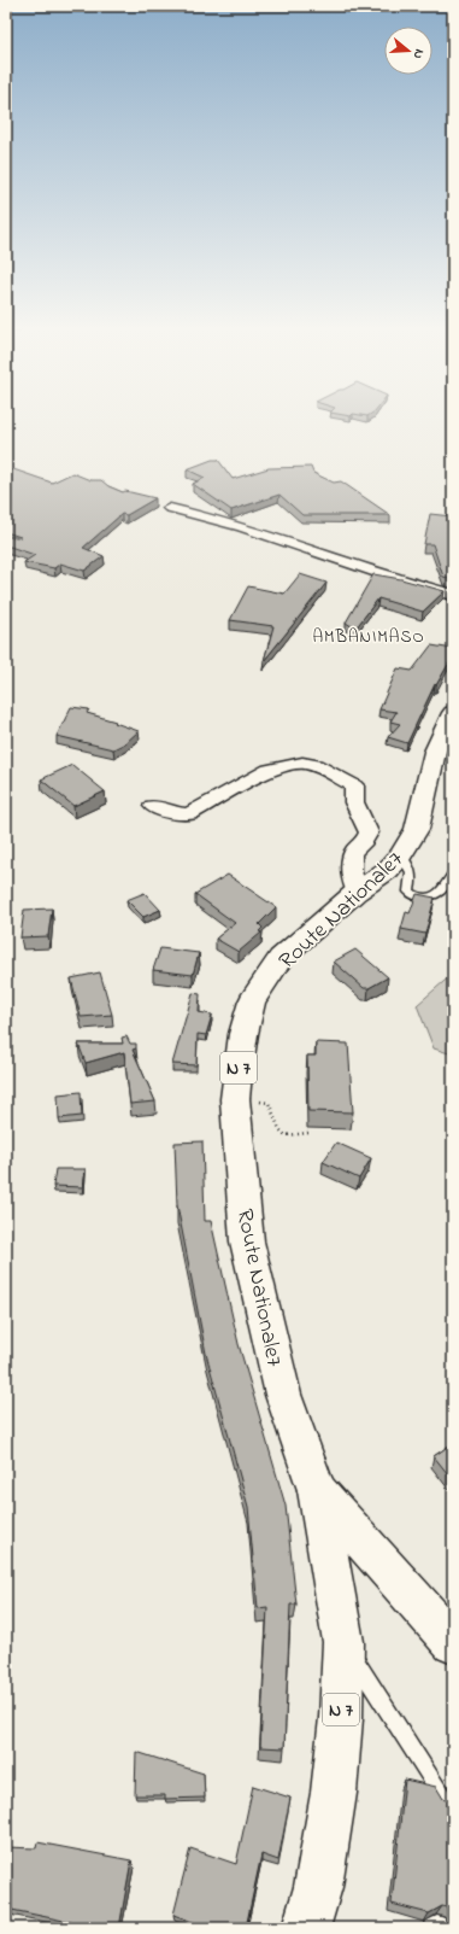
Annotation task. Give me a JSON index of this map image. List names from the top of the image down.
{
  "streets": {
    "main road": ["Route Nationale7", "N 7"]
  },
  "districts": ["AMBANIMASO"],
  "north": "right"
}
